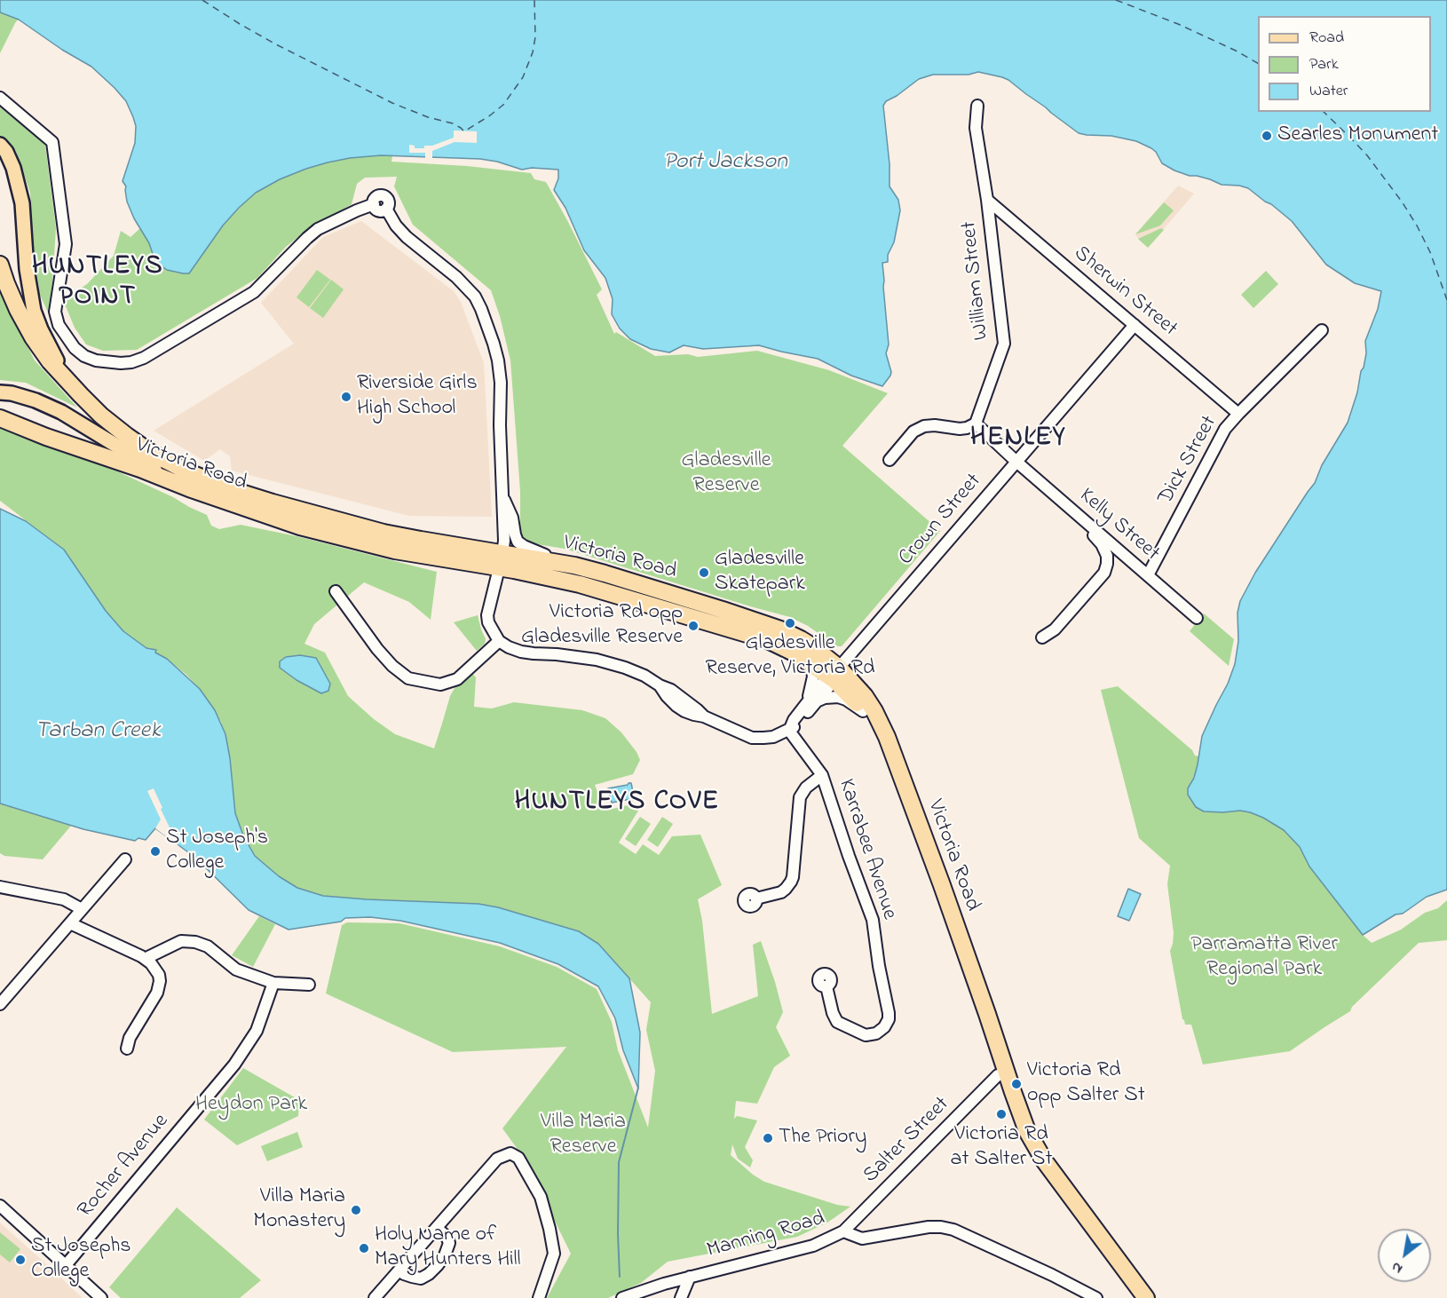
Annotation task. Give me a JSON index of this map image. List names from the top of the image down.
{
  "streets": {
    "highway": ["Victoria Road"],
    "street": [
      "William Street",
      "Sherwin Street",
      "Dick Street",
      "Crown Street",
      "Kelly Street",
      "Karrabee Avenue",
      "Salter Street",
      "Rocher Avenue",
      "Manning Road"
    ]
  },
  "crossings": [
    ["William Street", "Sherwin Street"],
    ["Sherwin Street", "Dick Street"],
    ["Sherwin Street", "Crown Street"],
    ["Dick Street", "Kelly Street"],
    ["Victoria Road", "Crown Street"],
    ["Victoria Road", "Salter Street"],
    ["Crown Street", "Kelly Street"],
    ["Crown Street", "Karrabee Avenue"],
    ["Salter Street", "Manning Road"]
  ],
  "districts": ["HUNTLEYS POINT", "HENLEY", "HUNTLEYS COVE"],
  "water": ["Port Jackson", "Tarban Creek"],
  "parks": [
    "Gladesville Reserve",
    "Parramatta River Regional Park",
    "Heydon Park",
    "Villa Maria Reserve"
  ],
  "places": [
    "Searles Monument",
    "Riverside Girls High School",
    "Gladesville Skatepark",
    "Gladesville Reserve, Victoria Rd",
    "Victoria Rd opp Gladesville Reserve",
    "St Joseph's College",
    "Victoria Rd opp Salter St",
    "Victoria Rd at Salter St",
    "The Priory",
    "Villa Maria Monastery",
    "Holy Name of Mary Hunters Hill",
    "St Josephs College"
  ],
  "legend": ["Road", "Park", "Water"],
  "north": "bottom left"
}
